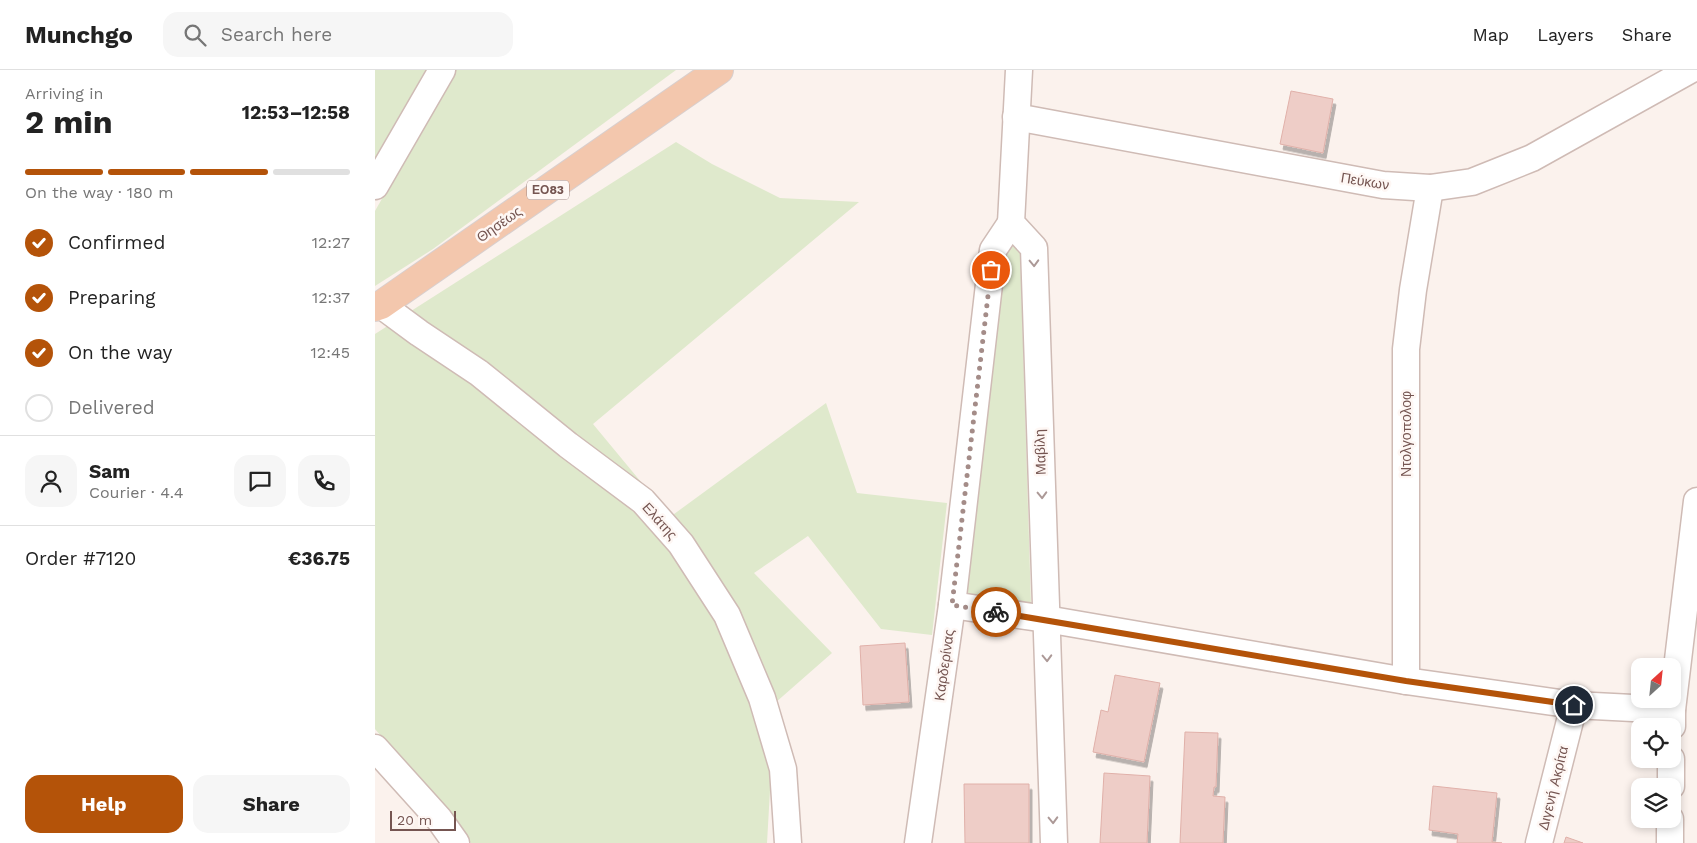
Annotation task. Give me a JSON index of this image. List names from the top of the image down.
{
  "streets": {
    "main road": ["ΕΟ83", "Θησέως"],
    "street": [
      "Πεύκων",
      "Ντολγοπολοφ",
      "Μαβίλη",
      "Ελάτης",
      "Καρδερίνας",
      "Διγενή Ακρίτα"
    ]
  },
  "crossings": [
    ["Πεύκων", "Ντολγοπολοφ"],
    ["Θησέως", "Ελάτης"],
    ["Μαβίλη", "Καρδερίνας"]
  ],
  "one_way": ["Μαβίλη"],
  "scale_bar": "20 m",
  "north": "top right",
  "page": {
    "header": "Munchgo",
    "search": "Search here",
    "nav": ["Map", "Layers", "Share"],
    "heading": ["2 min", "Arriving in", "12:53–12:58"],
    "panel": [
      "Sam",
      "Courier · 4.4",
      "Order #7120",
      "€36.75"
    ],
    "bar": "On the way · 180 m",
    "list": [
      ["Confirmed", "12:27"],
      ["Preparing", "12:37"],
      ["On the way", "12:45"],
      "Delivered"
    ],
    "buttons": ["Help", "Share"],
    "scale": "20 m"
  }
}
